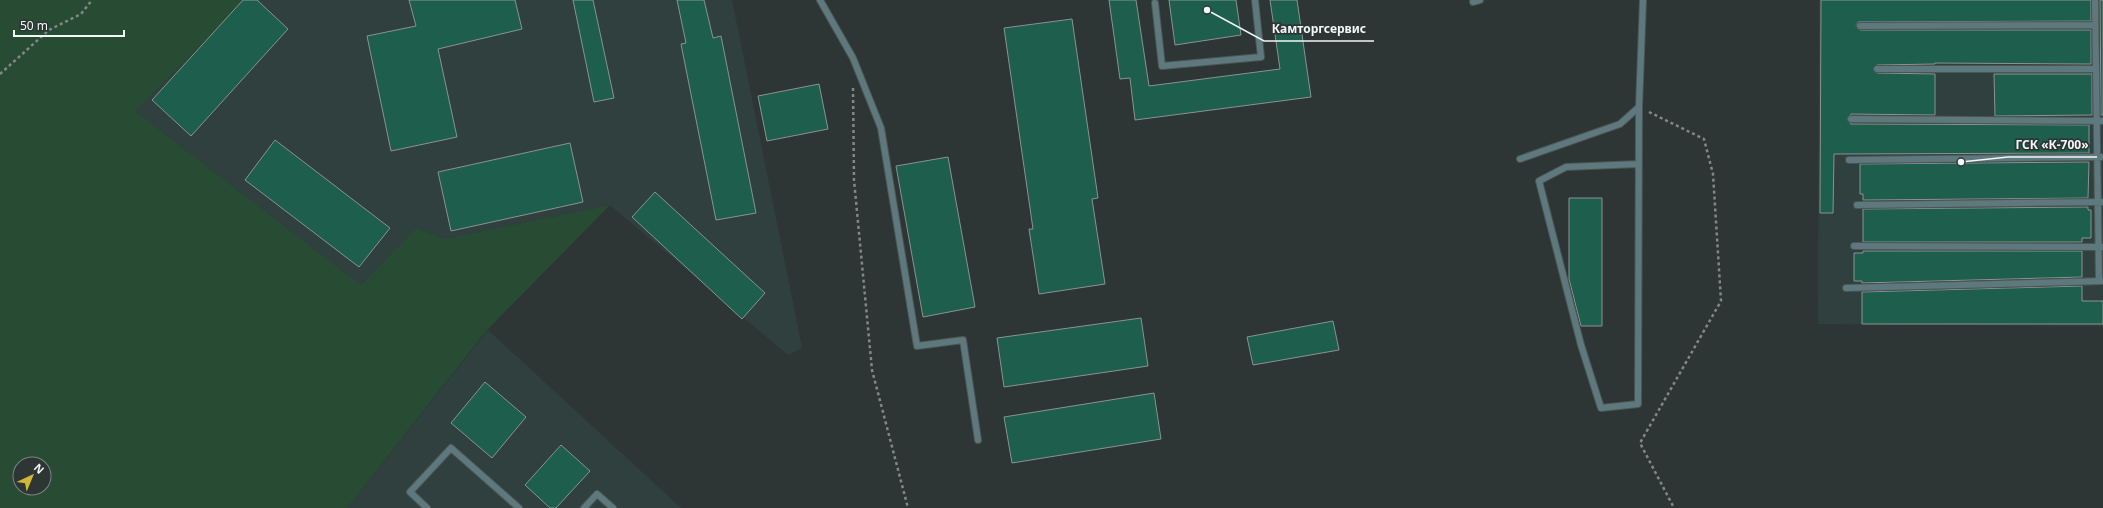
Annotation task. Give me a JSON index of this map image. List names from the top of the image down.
{
  "places": ["Камторгсервис", "ГСК «К-700»"],
  "scale_bar": "50 m",
  "north": "top right"
}
